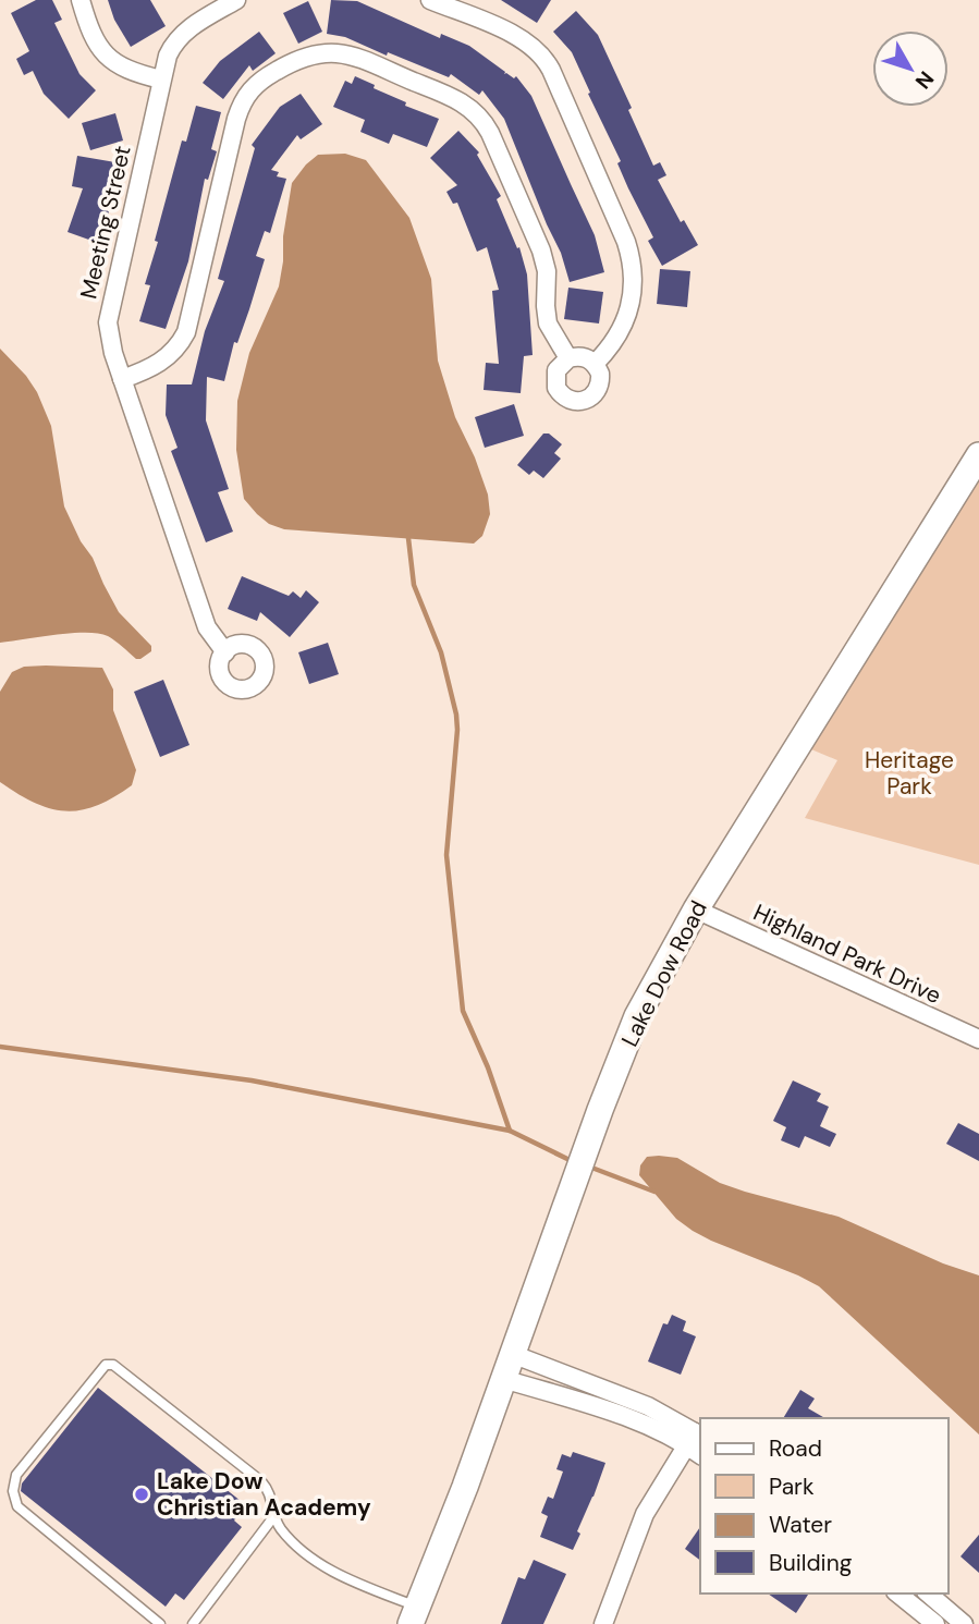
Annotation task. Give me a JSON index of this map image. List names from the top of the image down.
{
  "streets": {
    "street": ["Meeting Street", "Highland Park Drive", "Lake Dow Road"]
  },
  "crossings": [
    ["Highland Park Drive", "Lake Dow Road"]
  ],
  "parks": ["Heritage Park"],
  "places": ["Lake Dow Christian Academy"],
  "legend": [
    "Road",
    "Park",
    "Water",
    "Building"
  ],
  "north": "bottom right"
}
